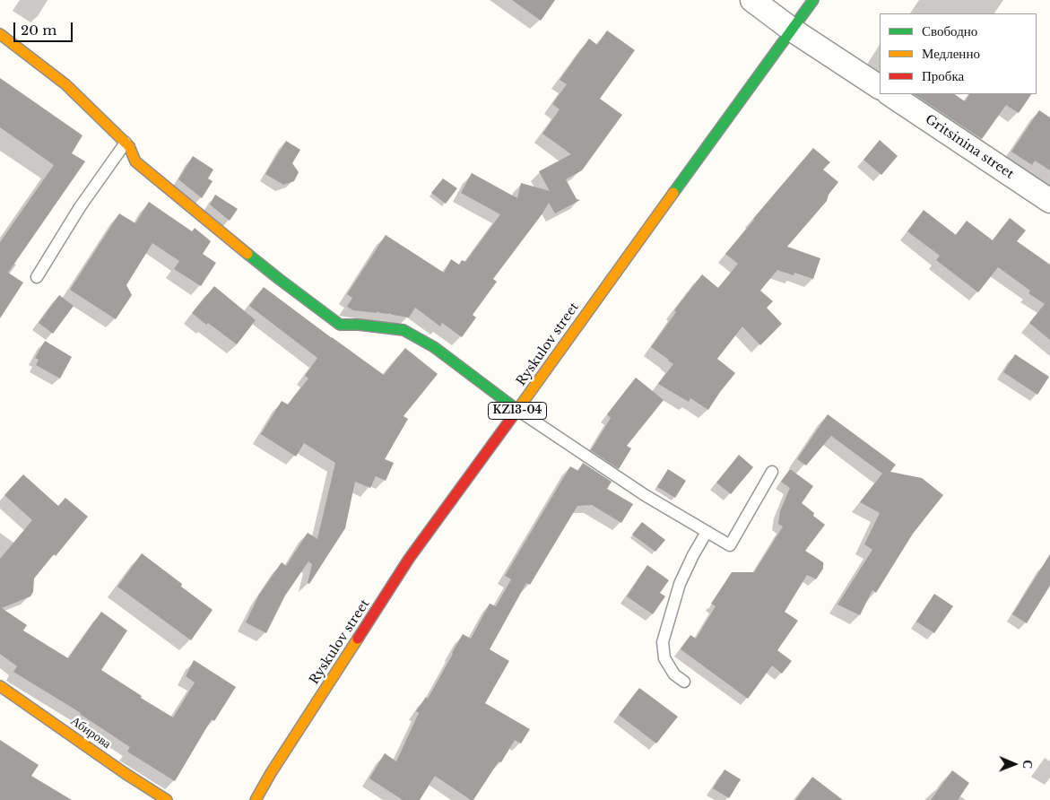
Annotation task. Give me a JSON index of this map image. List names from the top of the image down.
{
  "streets": {
    "main road": ["Ryskulov street", "KZ13-04", "Абирова"],
    "street": ["Gritsinina street"]
  },
  "legend": ["Свободно", "Медленно", "Пробка"],
  "scale_bar": "20 m",
  "north": "right"
}
